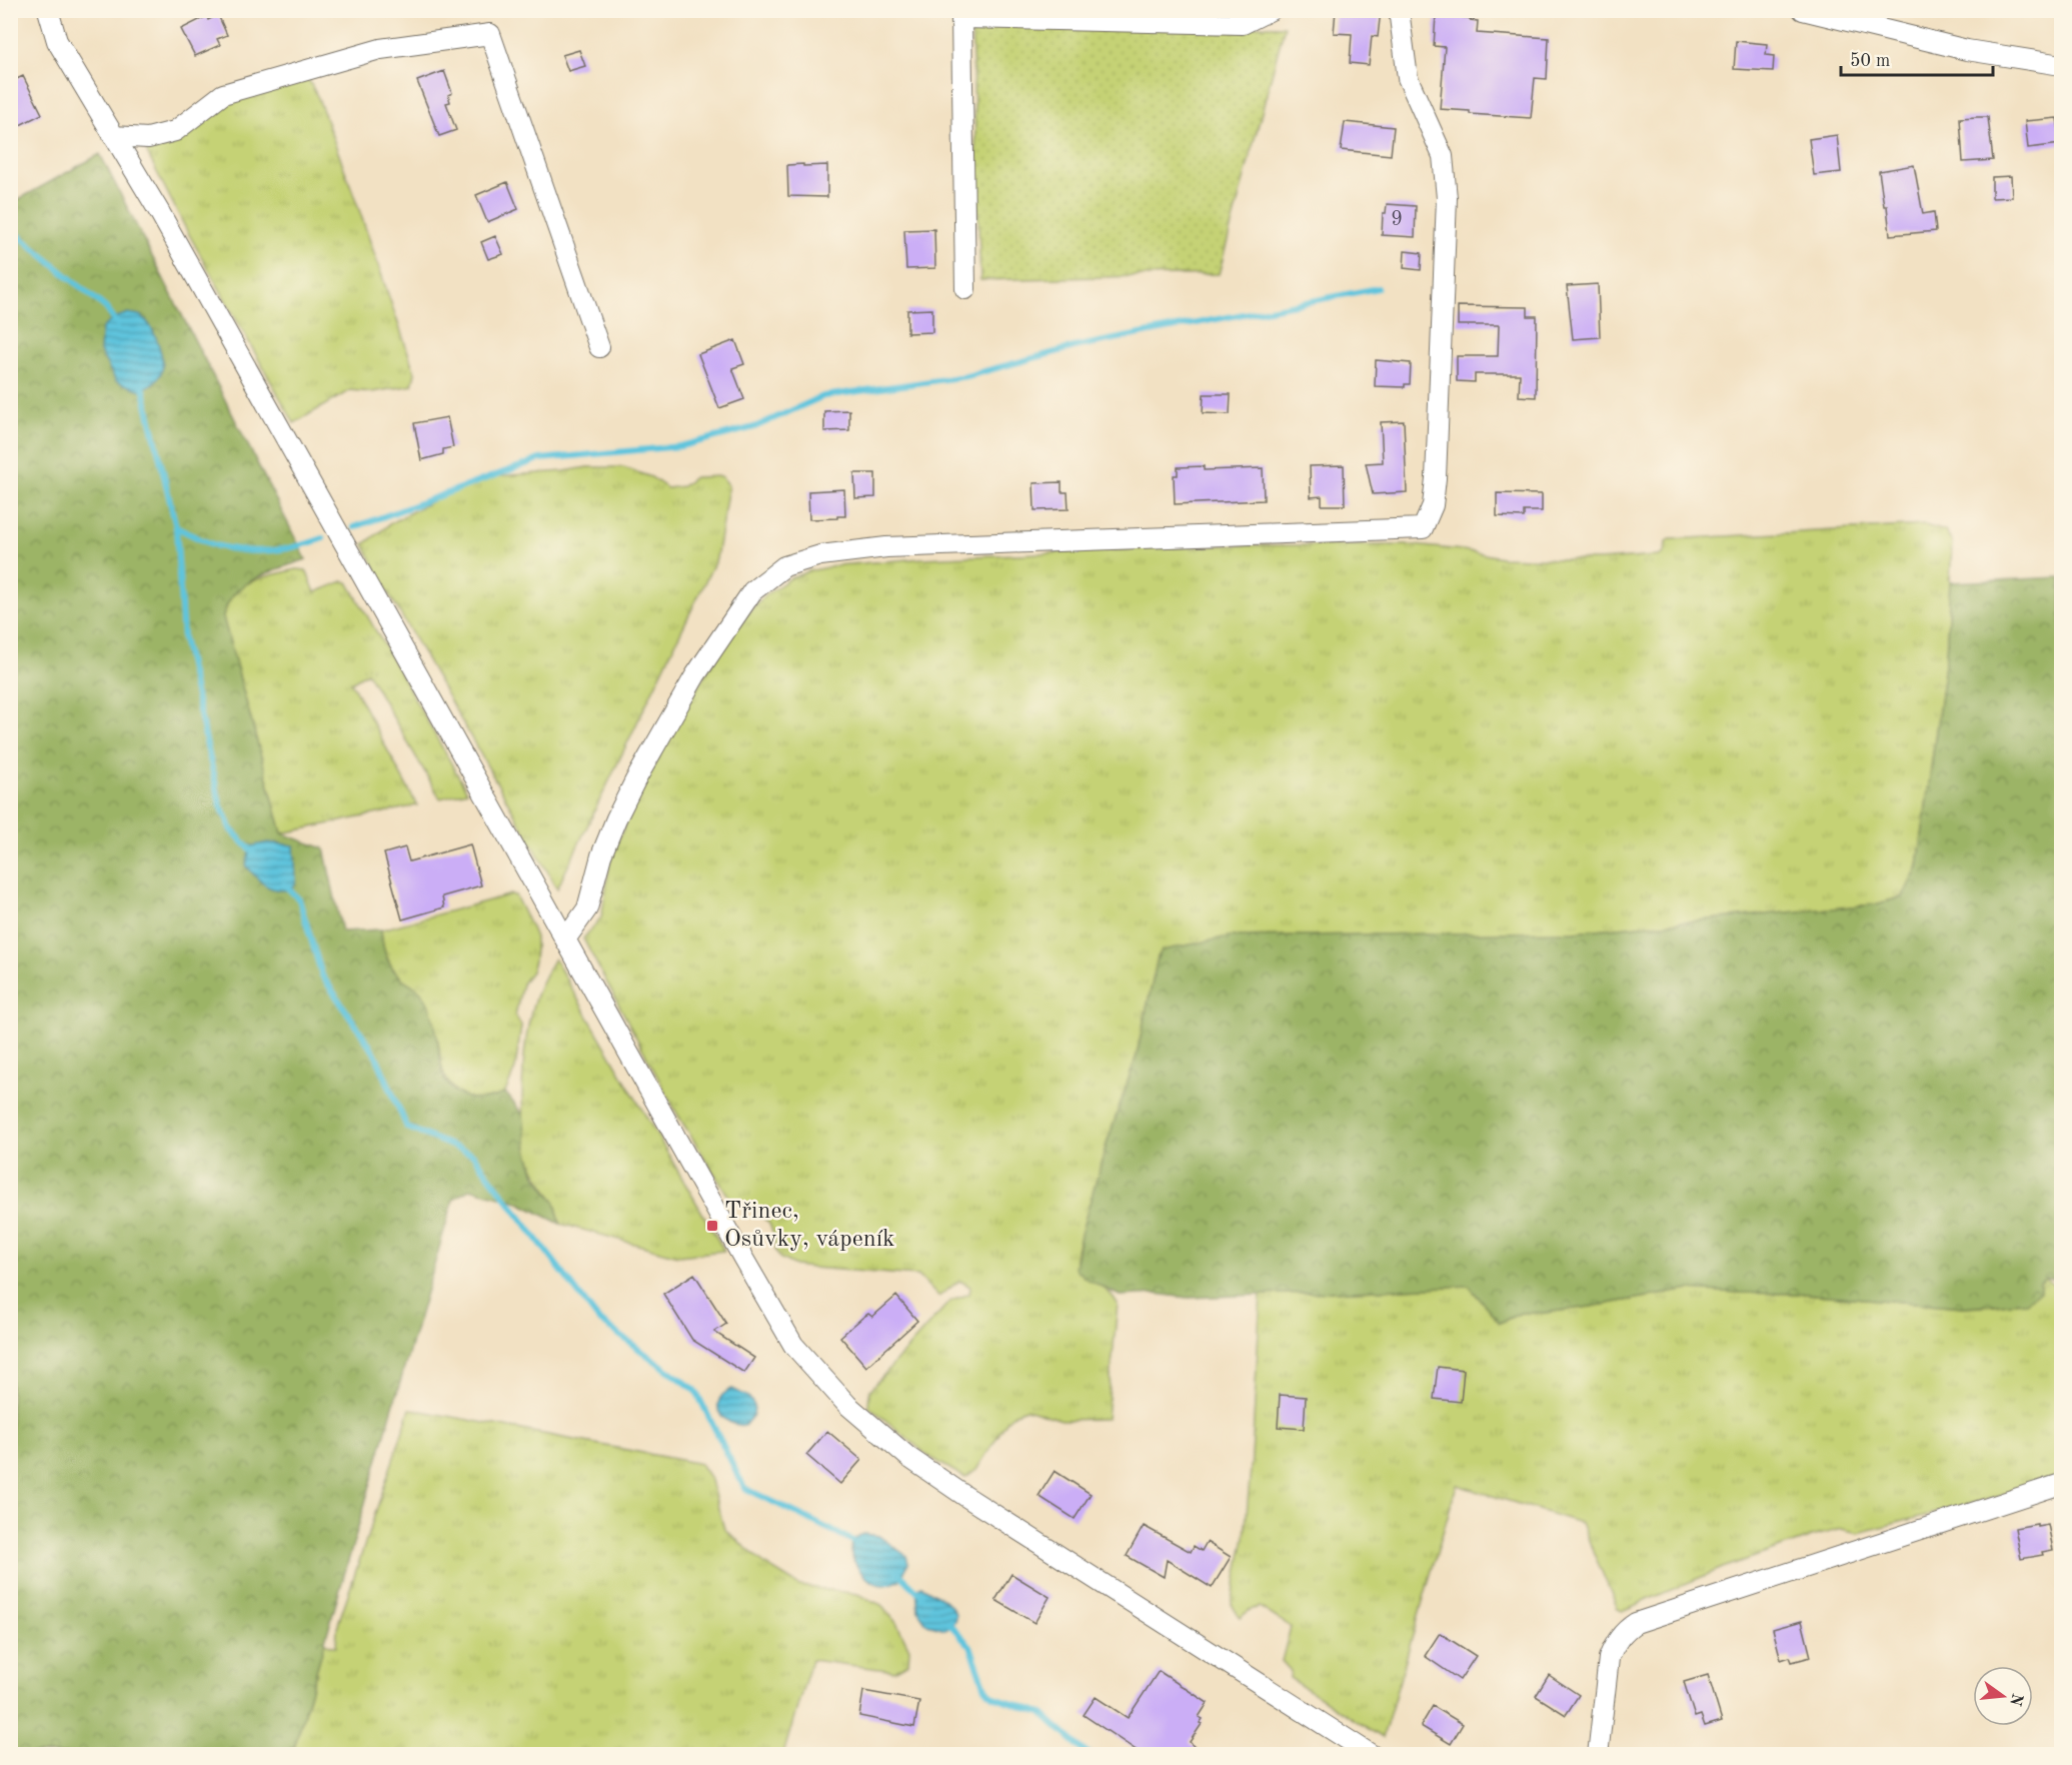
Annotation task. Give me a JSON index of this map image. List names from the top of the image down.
{
  "places": {
    "transit": ["Třinec, Osůvky, vápeník"]
  },
  "house_numbers": ["9"],
  "scale_bar": "50 m",
  "north": "right"
}
